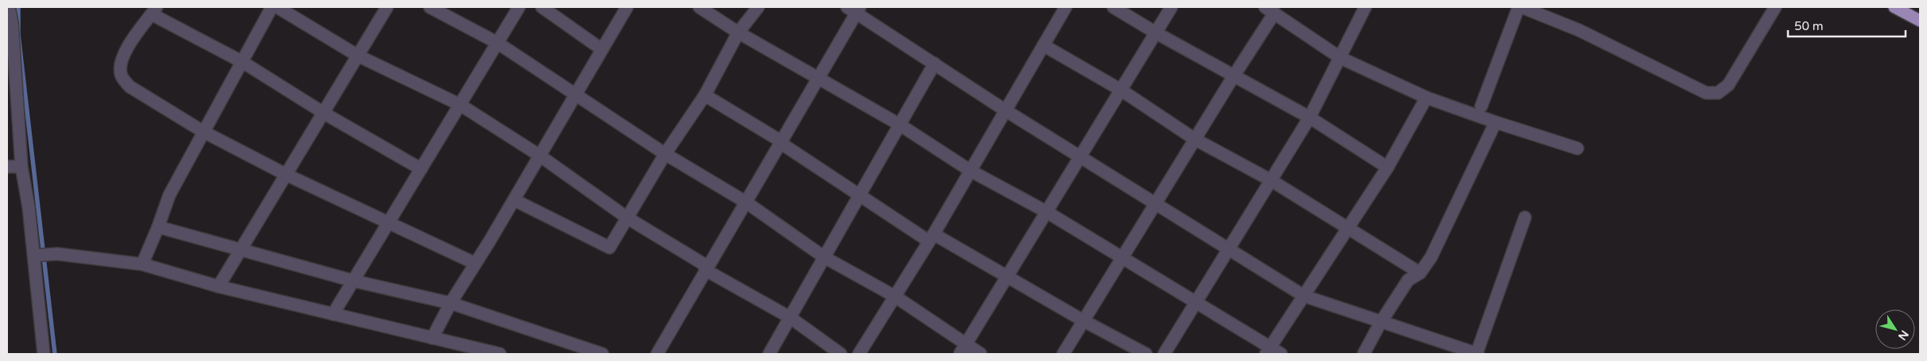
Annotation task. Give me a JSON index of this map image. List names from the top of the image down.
{
  "scale_bar": "50 m",
  "north": "bottom right"
}
